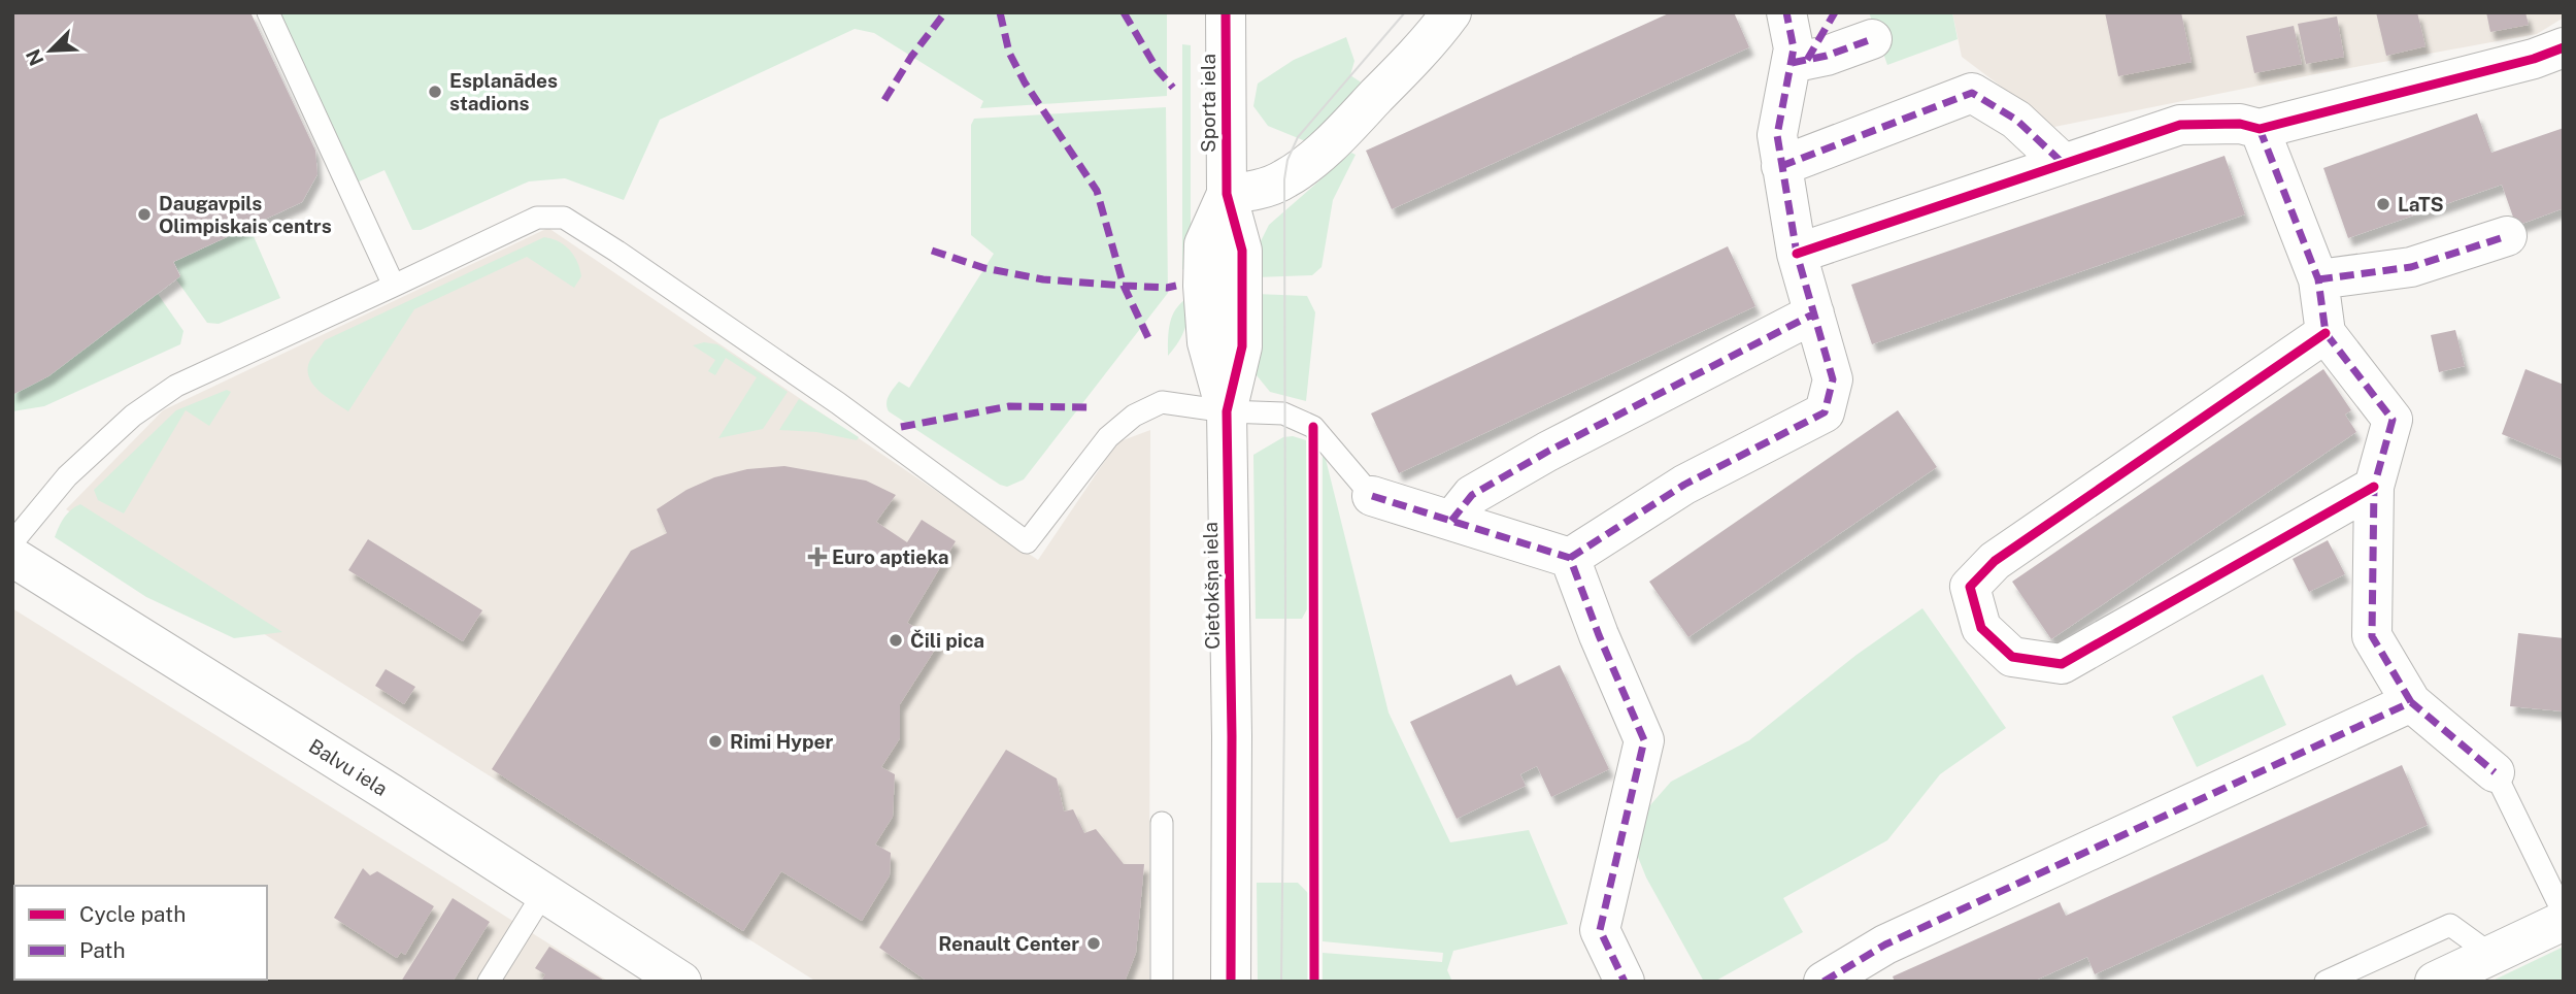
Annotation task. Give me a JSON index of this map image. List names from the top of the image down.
{
  "streets": {
    "street": ["Sporta iela", "Cietokšņa iela", "Balvu iela"]
  },
  "crossings": [
    ["Sporta iela", "Cietokšņa iela"]
  ],
  "places": {
    "other": [
      "Esplanādes stadions",
      "LaTS",
      "Daugavpils Olimpiskais centrs",
      "Čili pica",
      "Rimi Hyper",
      "Renault Center"
    ],
    "health": ["Euro aptieka"]
  },
  "legend": ["Cycle path", "Path"],
  "north": "bottom left"
}
